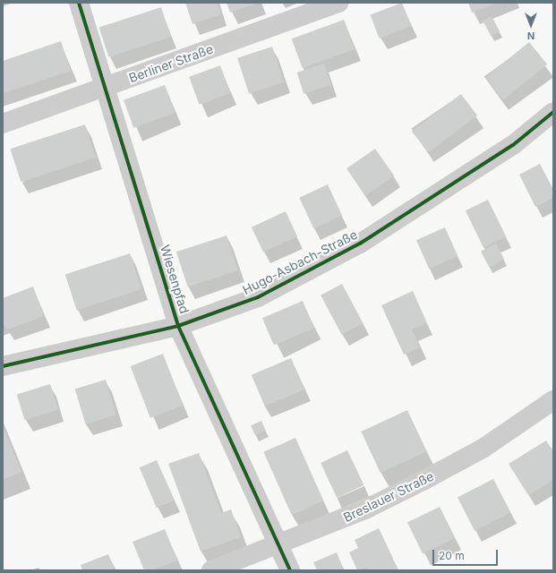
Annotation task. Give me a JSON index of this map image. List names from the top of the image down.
{
  "streets": {
    "street": [
      "Berliner Straße",
      "Hugo-Asbach-Straße",
      "Wiesenpfad",
      "Breslauer Straße"
    ]
  },
  "crossings": [
    ["Berliner Straße", "Wiesenpfad"],
    ["Hugo-Asbach-Straße", "Wiesenpfad"],
    ["Wiesenpfad", "Breslauer Straße"]
  ],
  "scale_bar": "20 m",
  "north": "bottom"
}
